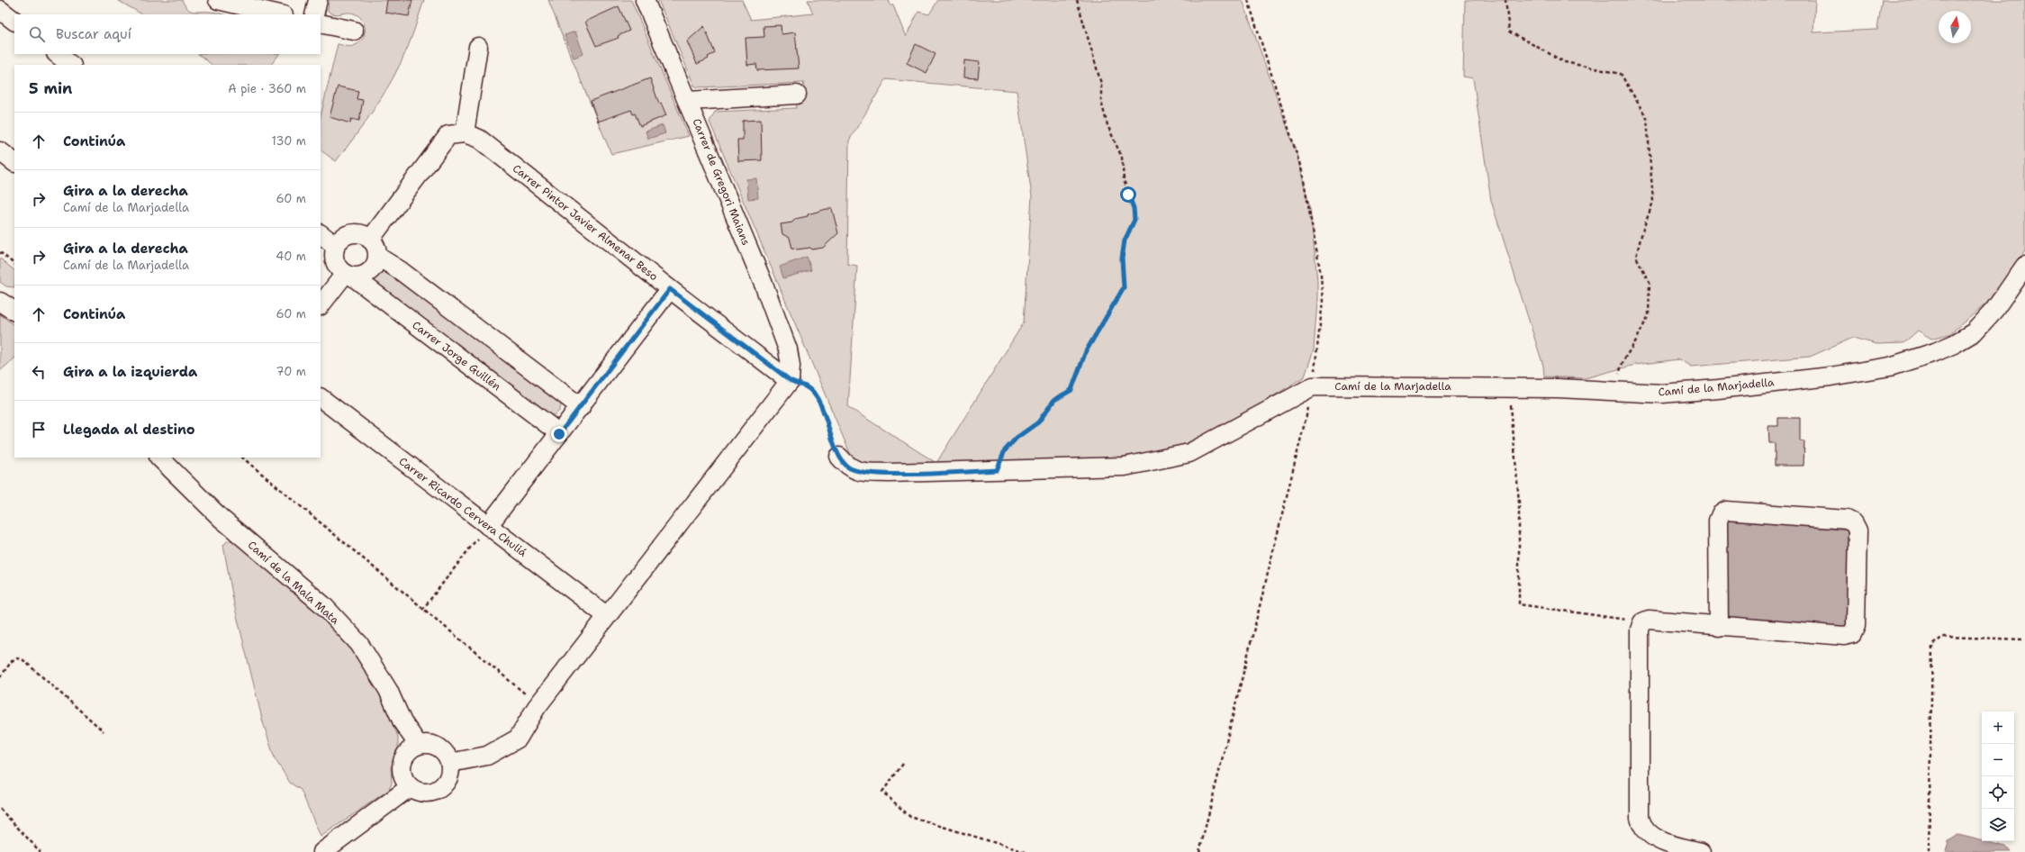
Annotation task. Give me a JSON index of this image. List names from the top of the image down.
{
  "streets": {
    "street": [
      "Carrer de Gregori Maians",
      "Carrer Pintor Javier Almenar Beso",
      "Carrer Jorge Guillén",
      "Camí de la Marjadella",
      "Carrer Ricardo Cervera Chuliá",
      "Camí de la Mala Mata"
    ]
  },
  "crossings": [
    ["Carrer de Gregori Maians", "Carrer Pintor Javier Almenar Beso"]
  ],
  "north": "top",
  "page": {
    "search": "Buscar aquí",
    "heading": ["5 min", "A pie · 360 m"],
    "list": [
      ["Continúa", "130 m"],
      ["Gira a la derecha", "Camí de la Marjadella", "60 m"],
      ["Gira a la derecha", "Camí de la Marjadella", "40 m"],
      ["Continúa", "60 m"],
      ["Gira a la izquierda", "70 m"],
      "Llegada al destino"
    ],
    "map_buttons": ["+", "−"]
  }
}
